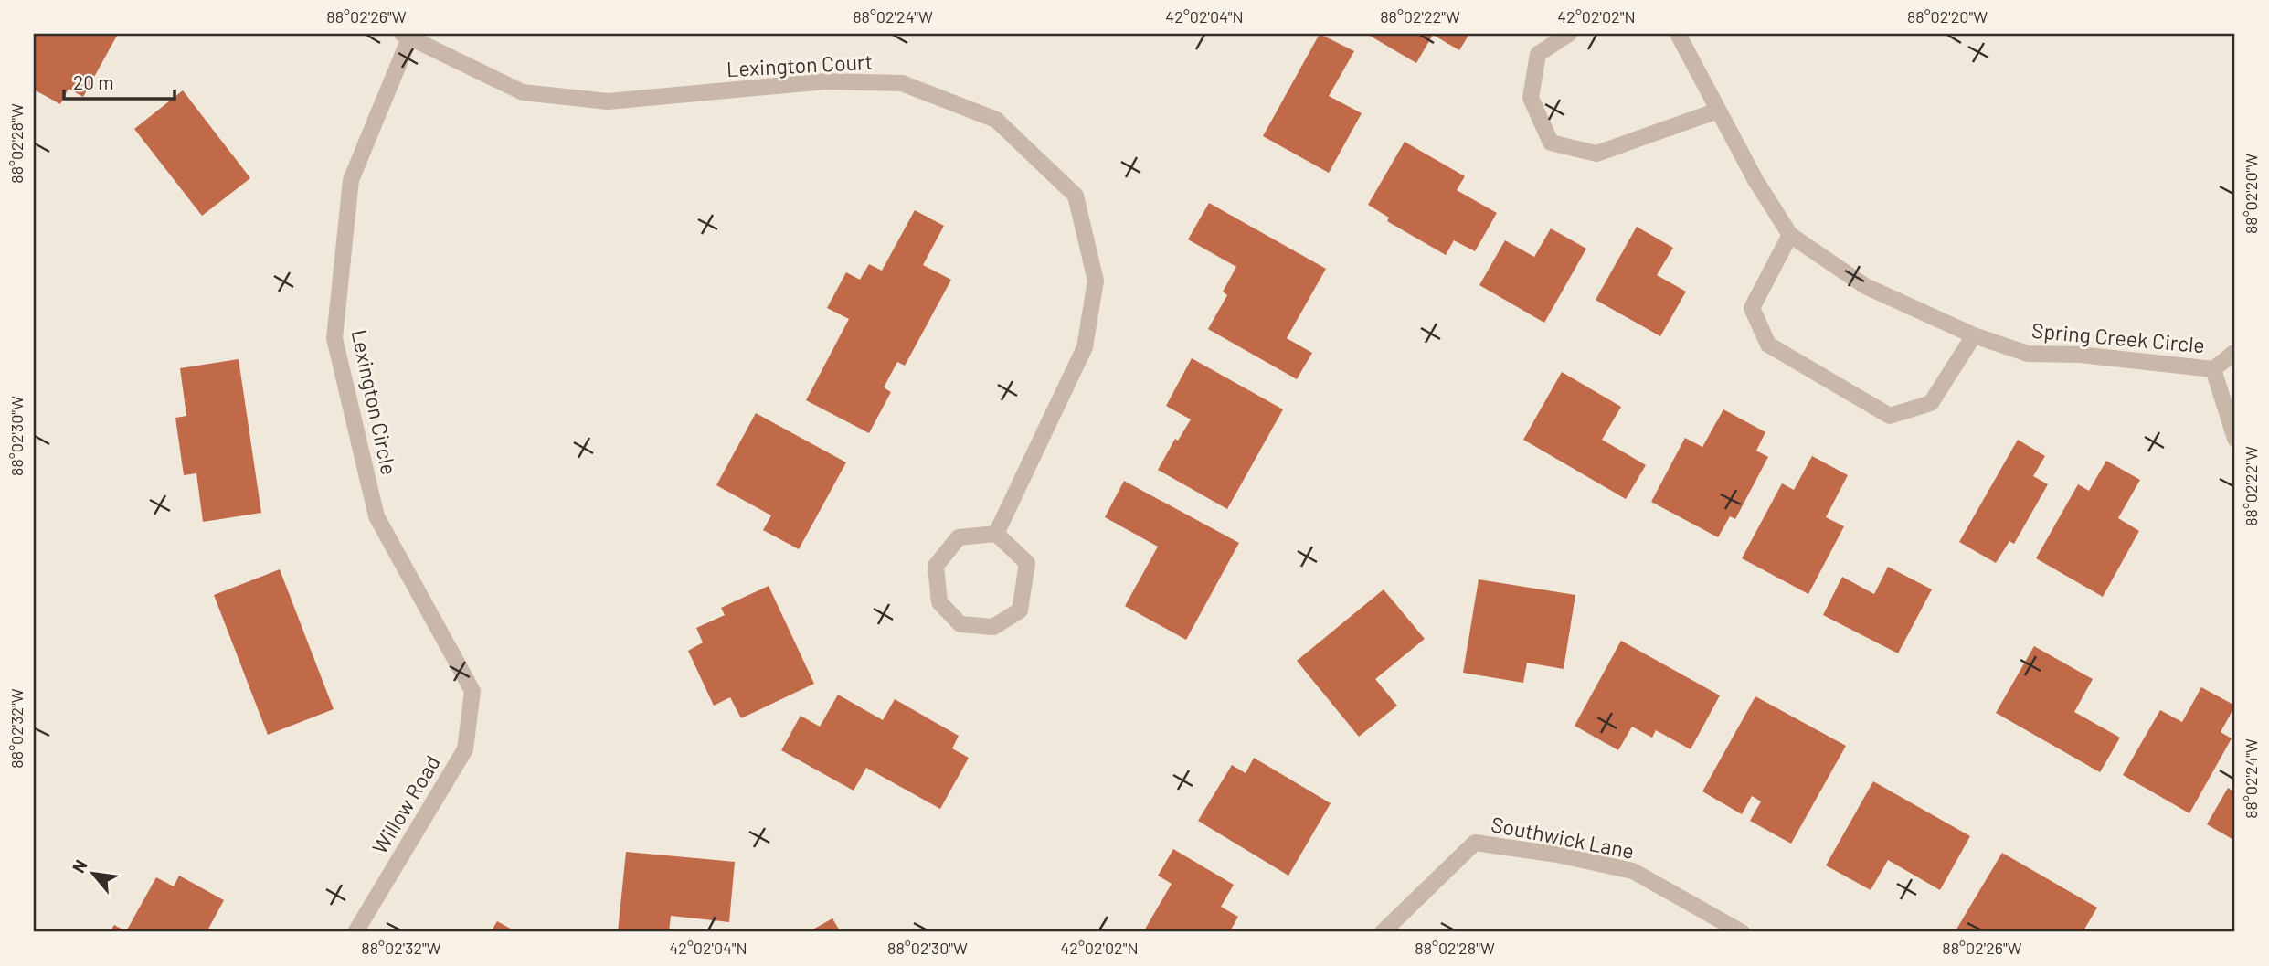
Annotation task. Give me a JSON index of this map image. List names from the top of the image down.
{
  "streets": {
    "street": [
      "Lexington Court",
      "Spring Creek Circle",
      "Lexington Circle",
      "Willow Road",
      "Southwick Lane"
    ]
  },
  "crossings": [
    ["Lexington Court", "Lexington Circle"],
    ["Lexington Circle", "Willow Road"]
  ],
  "scale_bar": "20 m",
  "north": "top left",
  "coordinates": [
    "88°02'26\"W",
    "88°02'24\"W",
    "42°02'04\"N",
    "88°02'22\"W",
    "42°02'02\"N",
    "88°02'20\"W",
    "88°02'28\"W",
    "88°02'30\"W",
    "88°02'32\"W"
  ]
}
